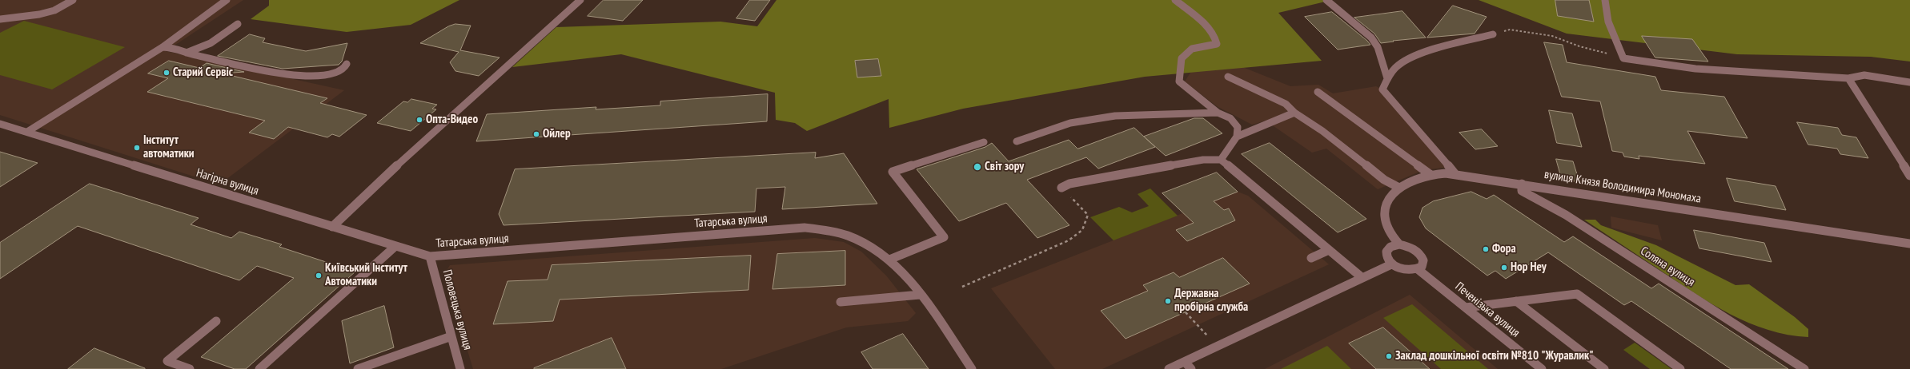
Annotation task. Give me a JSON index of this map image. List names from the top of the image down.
{
  "streets": {
    "street": [
      "Нагірна вулиця",
      "вулиця Князя Володимира Мономаха",
      "Татарська вулиця",
      "Соляна вулиця",
      "Половецька вулиця",
      "Печенізька вулиця"
    ]
  },
  "crossings": [
    ["Нагірна вулиця", "Татарська вулиця"],
    ["Нагірна вулиця", "Половецька вулиця"],
    ["вулиця Князя Володимира Мономаха", "Соляна вулиця"],
    ["вулиця Князя Володимира Мономаха", "Печенізька вулиця"],
    ["Татарська вулиця", "Половецька вулиця"]
  ],
  "places": [
    "Старий Сервіс",
    "Опта-Видео",
    "Ойлер",
    "Інститут автоматики",
    "Світ зору",
    "Фора",
    "Hop Hey",
    "Київський Інститут Автоматики",
    "Державна пробірна служба",
    "Заклад дошкільної освіти №810 \"Журавлик\""
  ]
}
